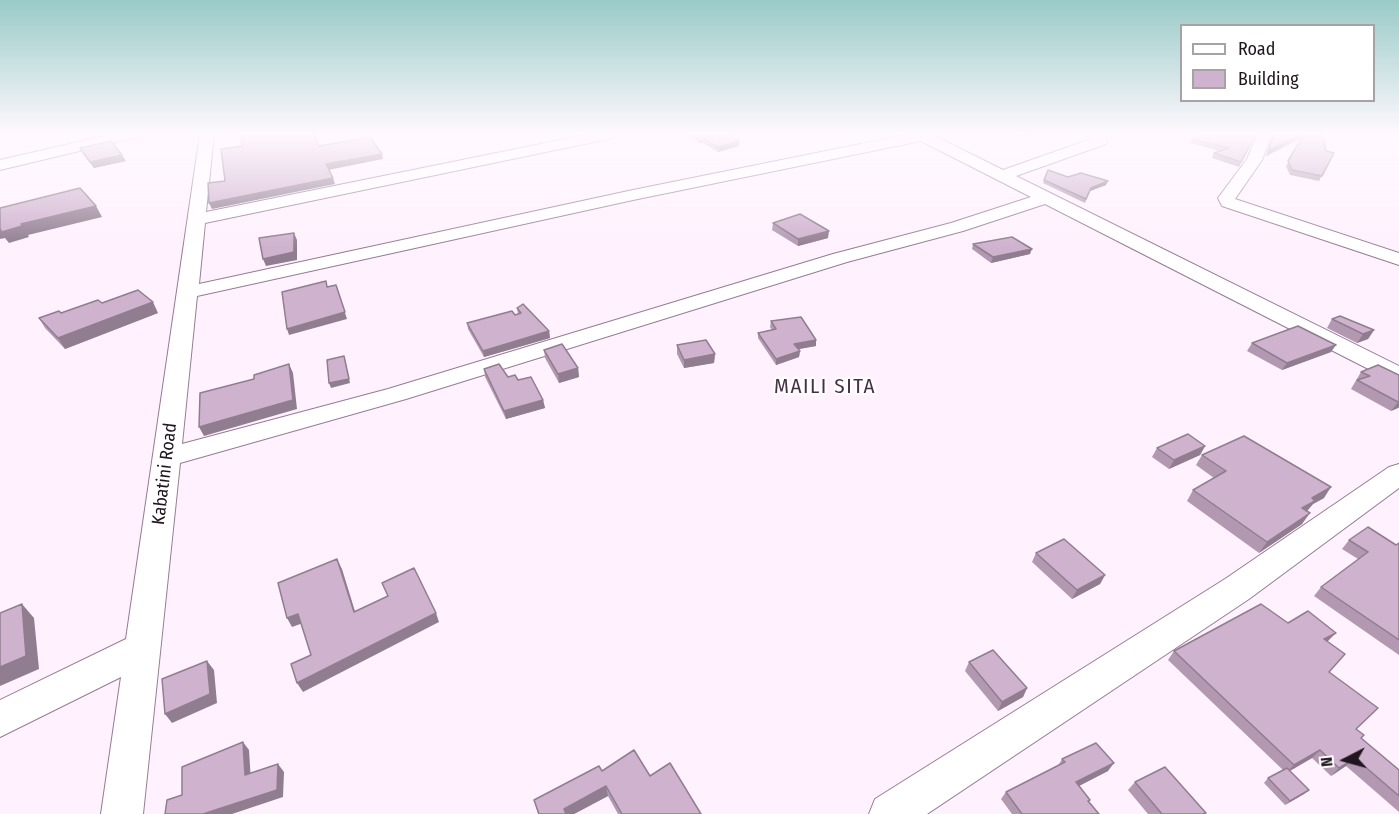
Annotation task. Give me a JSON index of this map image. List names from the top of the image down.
{
  "streets": {
    "street": ["Kabatini Road"]
  },
  "districts": ["MAILI SITA"],
  "legend": ["Road", "Building"],
  "north": "left"
}
